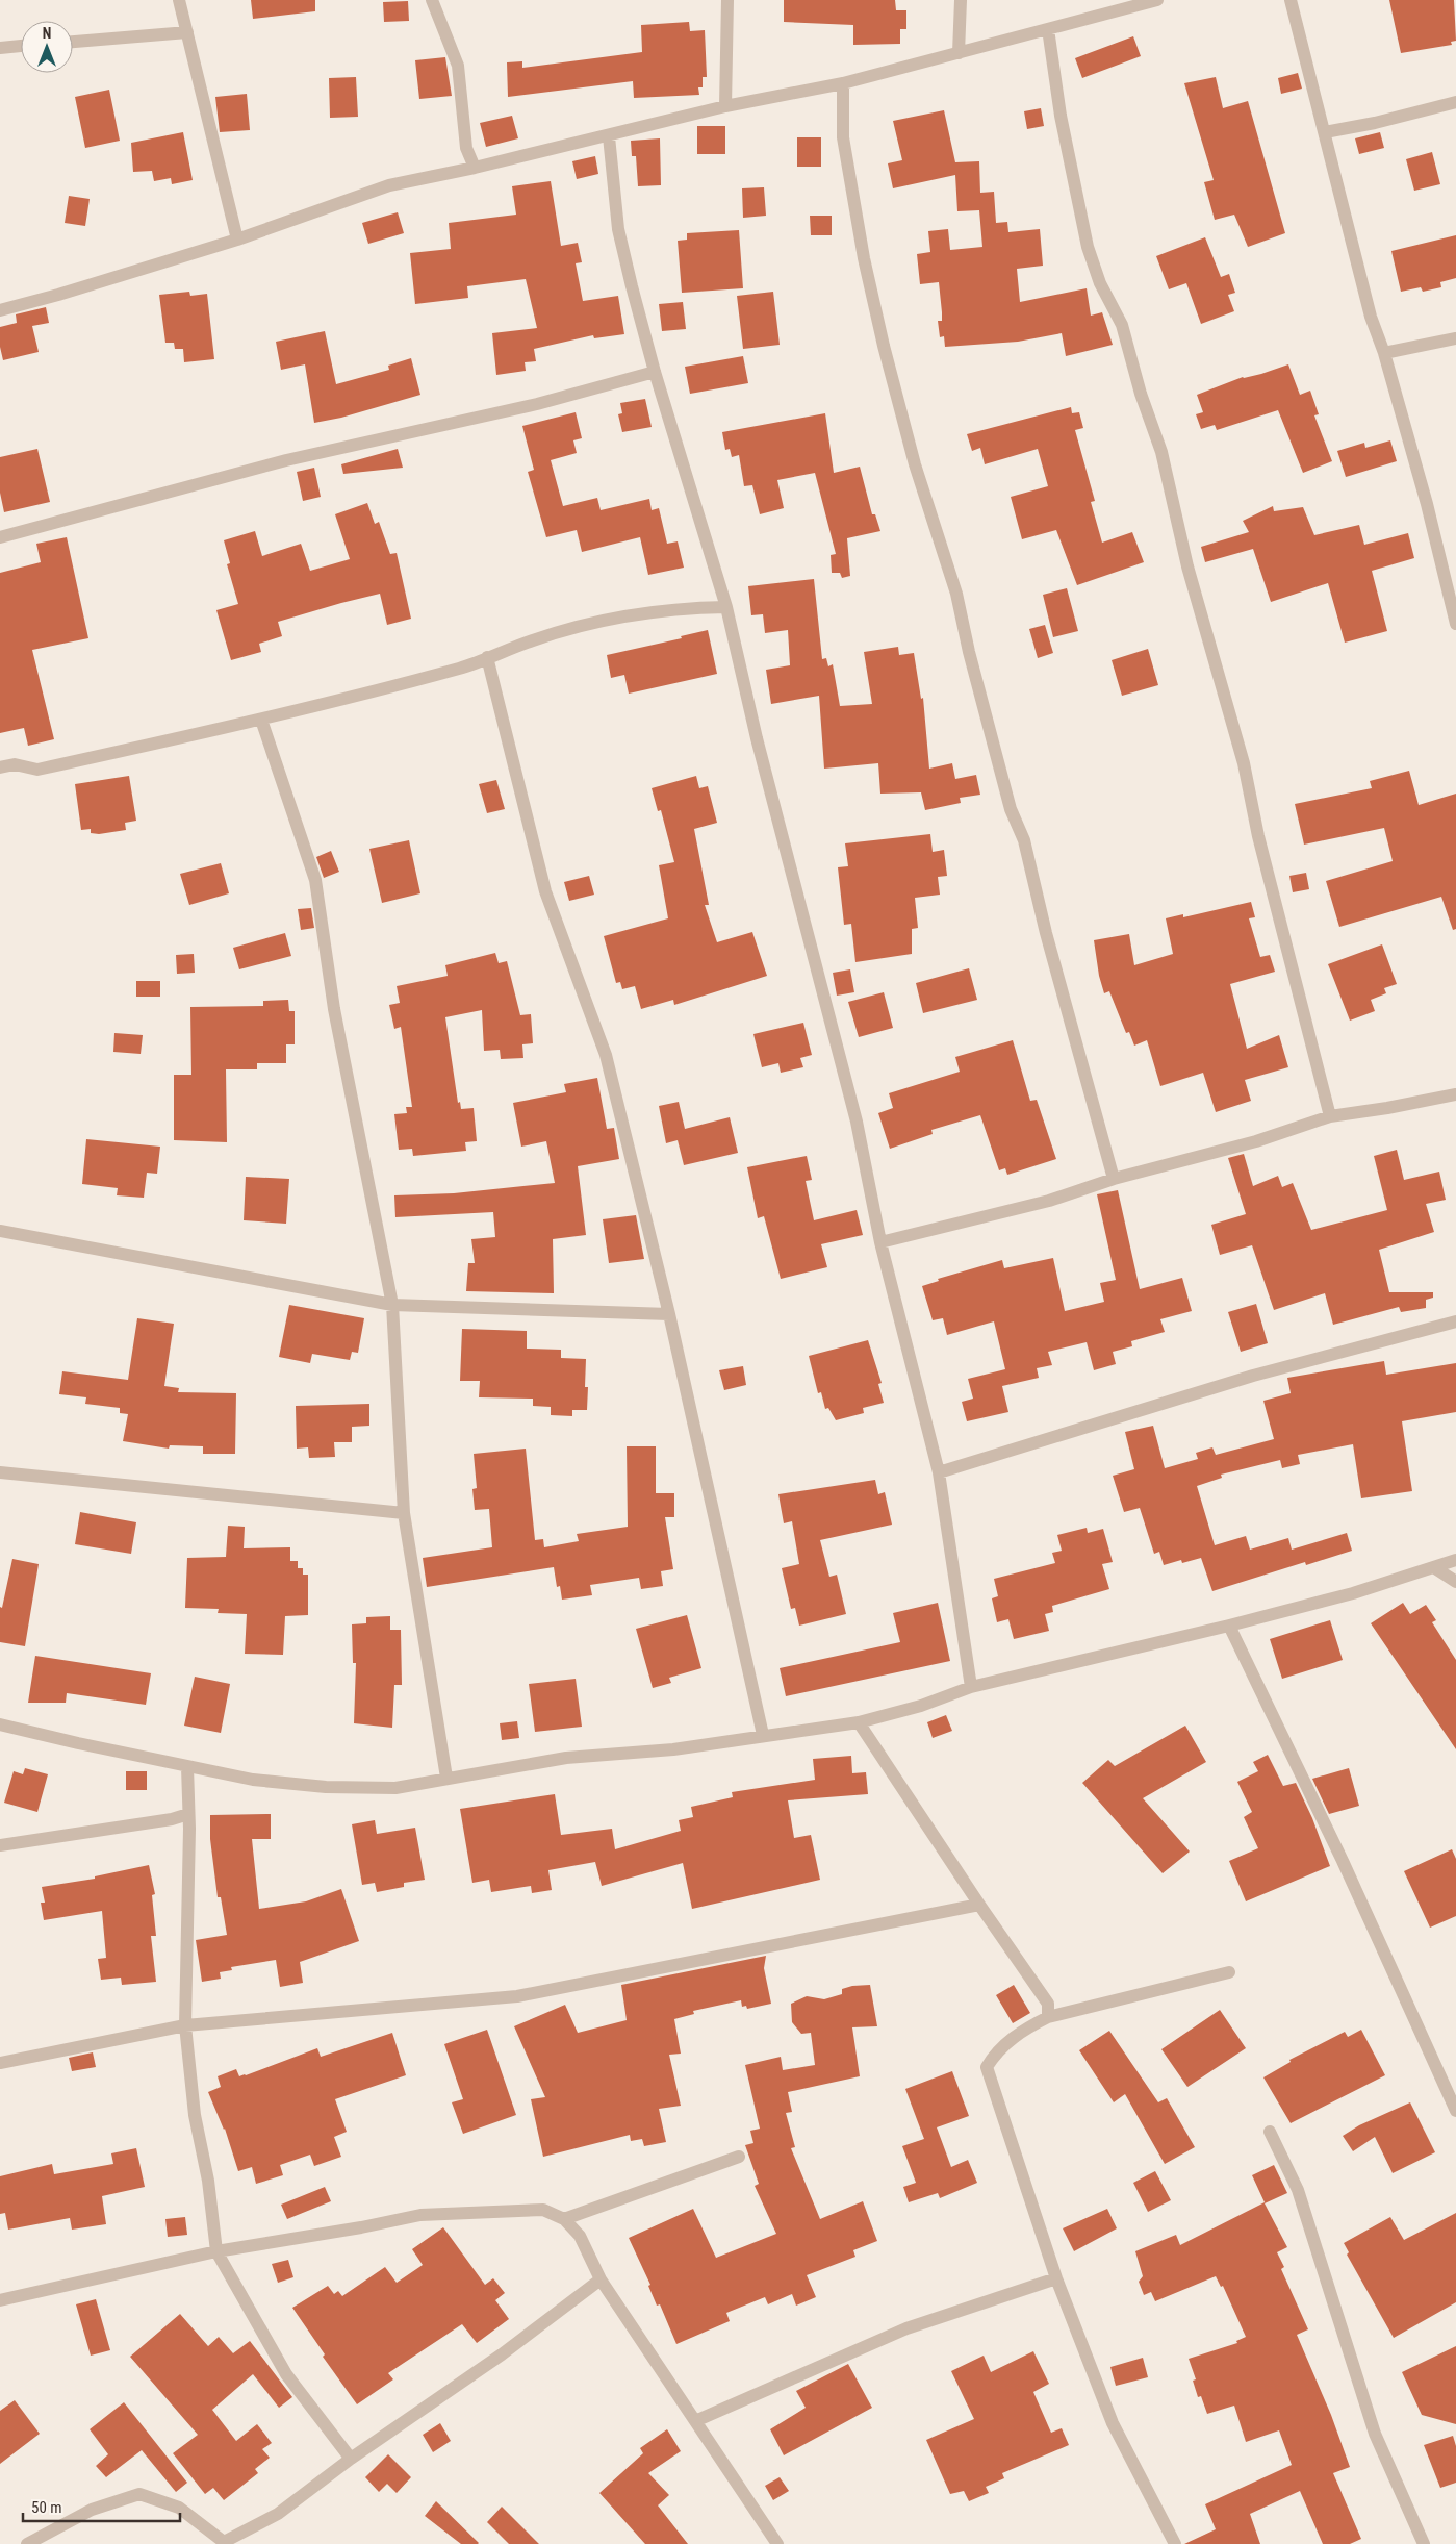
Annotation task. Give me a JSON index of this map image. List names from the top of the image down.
{
  "scale_bar": "50 m",
  "north": "top"
}
